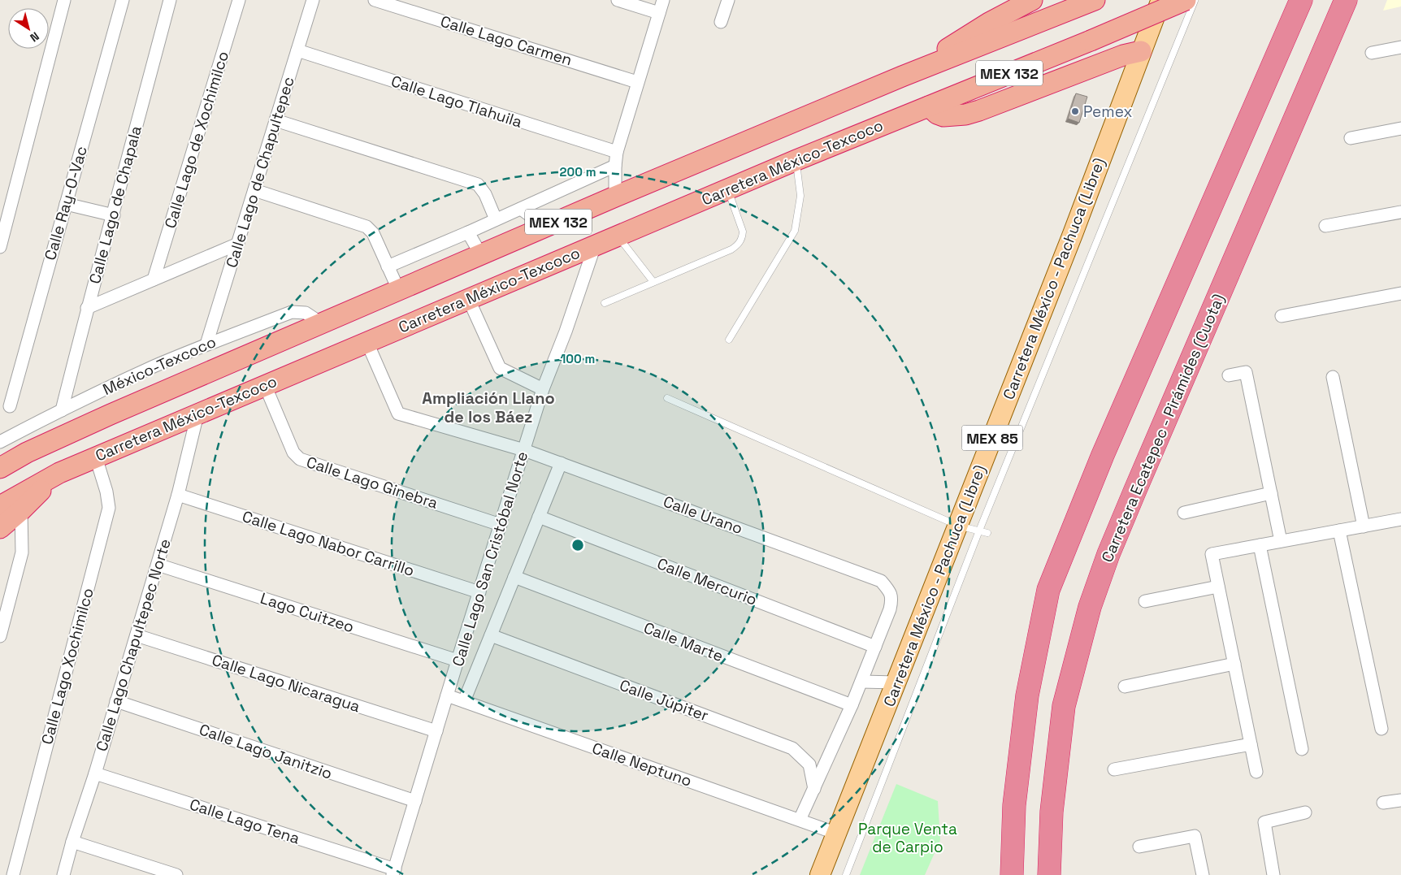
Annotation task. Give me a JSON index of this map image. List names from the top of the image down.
{
  "streets": {
    "highway": ["MEX 132", "Carretera México-Texcoco", "Carretera Ecatepec - Pirámides (Cuota)"],
    "main road": ["Carretera México - Pachuca (Libre)", "MEX 85"],
    "street": [
      "Calle Lago Carmen",
      "Calle Lago Tlahuila",
      "Calle Lago de Xochimilco",
      "Calle Lago de Chapultepec",
      "Calle Ray-O-Vac",
      "Calle Lago de Chapala",
      "México-Texcoco",
      "Calle Lago Ginebra",
      "Calle Urano",
      "Calle Lago Nabor Carrillo",
      "Calle Lago San Cristóbal Norte",
      "Calle Mercurio",
      "Lago Cuitzeo",
      "Calle Marte",
      "Calle Lago Chapultepec Norte",
      "Calle Lago Xochimilco",
      "Calle Lago Nicaragua",
      "Calle Júpiter",
      "Calle Lago Janitzio",
      "Calle Neptuno",
      "Calle Lago Tena"
    ]
  },
  "crossings": [
    ["MEX 132", "México-Texcoco"],
    ["Calle Lago Tlahuila", "Calle Lago de Chapultepec"],
    ["Carretera México-Texcoco", "Calle Lago Ginebra"],
    ["Carretera México-Texcoco", "Calle Urano"],
    ["Carretera México-Texcoco", "Calle Lago San Cristóbal Norte"],
    ["Carretera México-Texcoco", "Calle Lago Chapultepec Norte"],
    ["Carretera México-Texcoco", "Calle Lago Xochimilco"],
    ["Calle Lago de Chapultepec", "México-Texcoco"],
    ["Calle Lago de Chapala", "México-Texcoco"],
    ["Carretera México - Pachuca (Libre)", "Calle Neptuno"],
    ["Calle Lago Ginebra", "Calle Lago San Cristóbal Norte"],
    ["Calle Urano", "Calle Lago San Cristóbal Norte"],
    ["Calle Urano", "Calle Mercurio"],
    ["Calle Lago Nabor Carrillo", "Calle Lago San Cristóbal Norte"],
    ["Calle Lago Nabor Carrillo", "Calle Lago Chapultepec Norte"],
    ["Calle Lago San Cristóbal Norte", "Calle Mercurio"],
    ["Calle Lago San Cristóbal Norte", "Lago Cuitzeo"],
    ["Calle Lago San Cristóbal Norte", "Calle Marte"],
    ["Calle Lago San Cristóbal Norte", "Calle Lago Nicaragua"],
    ["Calle Lago San Cristóbal Norte", "Calle Júpiter"],
    ["Calle Lago San Cristóbal Norte", "Calle Lago Janitzio"],
    ["Calle Lago San Cristóbal Norte", "Calle Neptuno"],
    ["Calle Lago San Cristóbal Norte", "Calle Lago Tena"],
    ["Lago Cuitzeo", "Calle Lago Chapultepec Norte"],
    ["Calle Lago Chapultepec Norte", "Calle Lago Nicaragua"],
    ["Calle Lago Chapultepec Norte", "Calle Lago Janitzio"],
    ["Calle Lago Chapultepec Norte", "Calle Lago Tena"]
  ],
  "districts": ["Ampliación Llano de los Báez"],
  "parks": ["Parque Venta de Carpio"],
  "places": ["Pemex"],
  "north": "bottom right",
  "rings": ["200 m", "100 m"]
}
